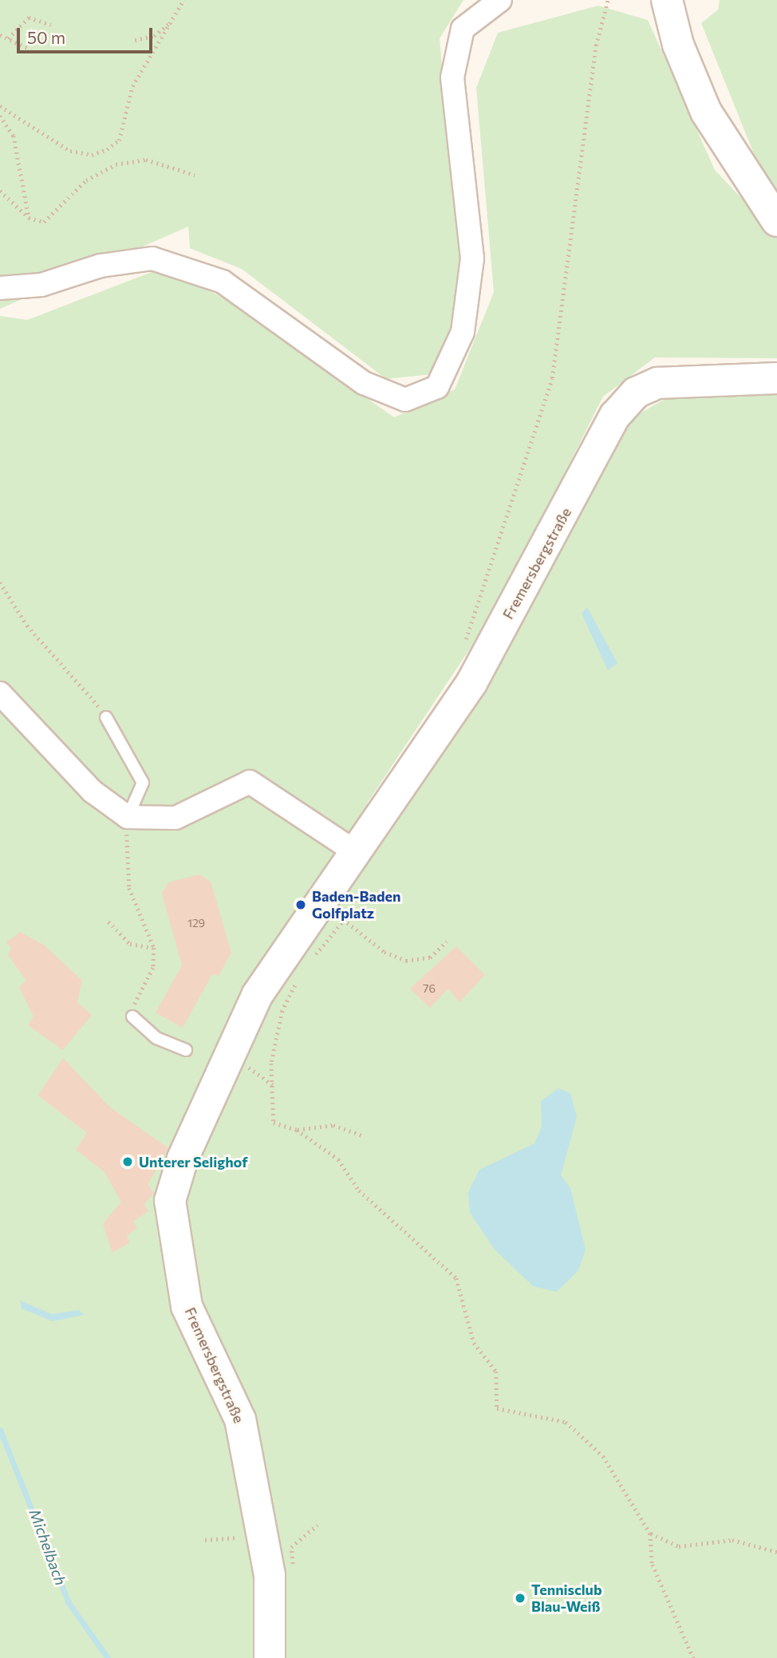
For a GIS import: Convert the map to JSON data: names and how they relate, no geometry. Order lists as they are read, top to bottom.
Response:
{
  "streets": {
    "main road": ["Fremersbergstraße"]
  },
  "water": ["Michelbach"],
  "places": ["Baden-Baden Golfplatz", "Unterer Selighof", "Tennisclub Blau-Weiß"],
  "house_numbers": ["129", "76"],
  "scale_bar": "50 m"
}
